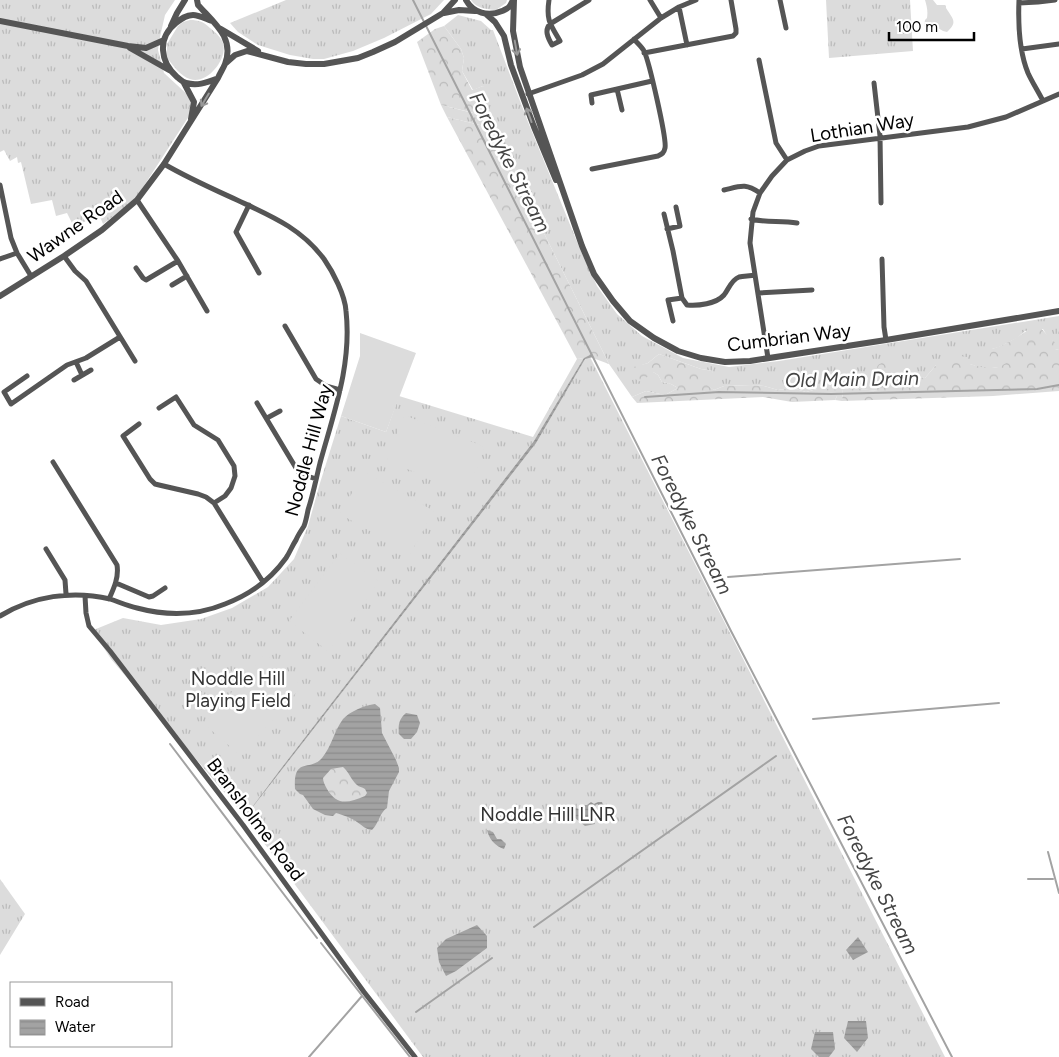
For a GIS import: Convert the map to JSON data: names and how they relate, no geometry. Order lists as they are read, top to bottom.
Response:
{
  "streets": {
    "street": [
      "Lothian Way",
      "Wawne Road",
      "Cumbrian Way",
      "Noddle Hill Way",
      "Bransholme Road"
    ]
  },
  "crossings": [
    ["Lothian Way", "Cumbrian Way"],
    ["Wawne Road", "Noddle Hill Way"],
    ["Noddle Hill Way", "Bransholme Road"]
  ],
  "water": ["Foredyke Stream", "Old Main Drain"],
  "parks": ["Noddle Hill Playing Field", "Noddle Hill LNR"],
  "legend": ["Road", "Water"],
  "scale_bar": "100 m"
}
